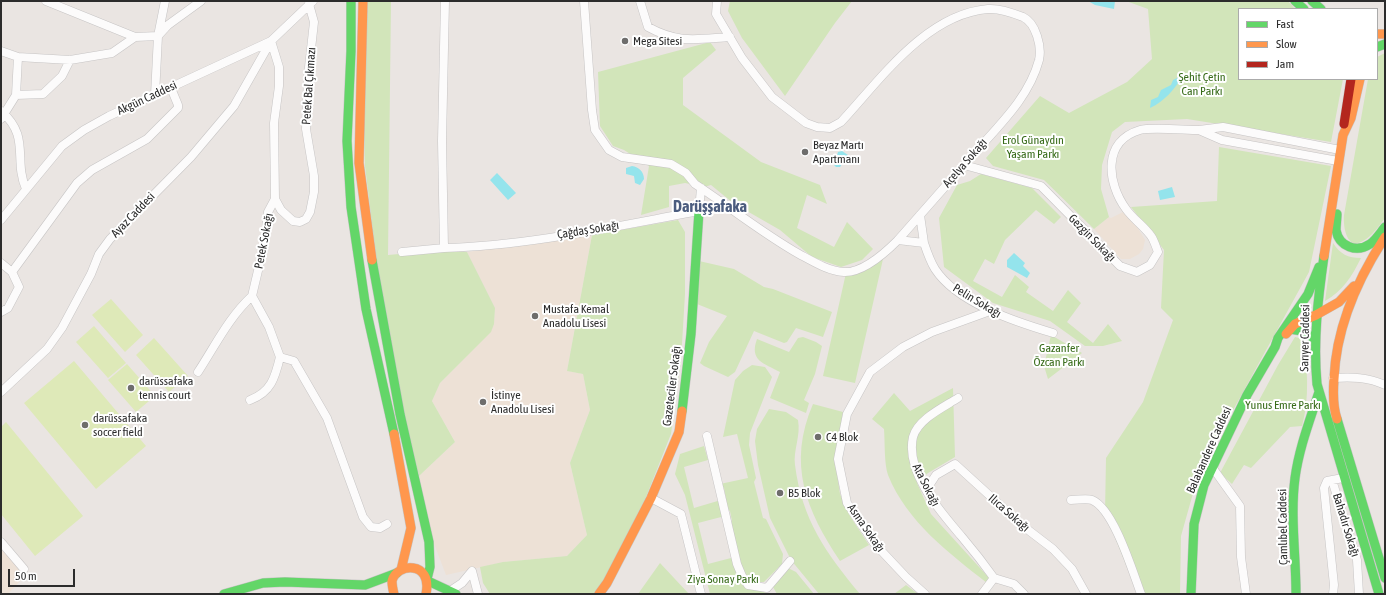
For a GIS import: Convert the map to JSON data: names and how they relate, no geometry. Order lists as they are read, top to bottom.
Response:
{
  "streets": {
    "main road": [
      "Sarıyer Caddesi",
      "Gazeteciler Sokağı",
      "Balabandere Caddesi",
      "Çamlıbel Caddesi"
    ],
    "street": [
      "Petek Bal Çıkmazı",
      "Akgün Caddesi",
      "Açelya Sokağı",
      "Ayaz Caddesi",
      "Çağdaş Sokağı",
      "Gezgin Sokağı",
      "Petek Sokağı",
      "Pelin Sokağı",
      "Ata Sokağı",
      "Ilıca Sokağı",
      "Bahadır Sokağı",
      "Asma Sokağı"
    ]
  },
  "crossings": [
    ["Petek Bal Çıkmazı", "Akgün Caddesi"],
    ["Petek Bal Çıkmazı", "Petek Sokağı"],
    ["Akgün Caddesi", "Ayaz Caddesi"],
    ["Akgün Caddesi", "Petek Sokağı"],
    ["Açelya Sokağı", "Gezgin Sokağı"],
    ["Açelya Sokağı", "Pelin Sokağı"],
    ["Ayaz Caddesi", "Petek Sokağı"],
    ["Çağdaş Sokağı", "Gazeteciler Sokağı"],
    ["Gezgin Sokağı", "Sarıyer Caddesi"],
    ["Pelin Sokağı", "Asma Sokağı"],
    ["Sarıyer Caddesi", "Çamlıbel Caddesi"],
    ["Ata Sokağı", "Ilıca Sokağı"]
  ],
  "districts": ["Darüşşafaka"],
  "parks": [
    "Şehit Çetin Can Parkı",
    "Erol Günaydın Yaşam Parkı",
    "Gazanfer Özcan Parkı",
    "Yunus Emre Parkı",
    "Ziya Sonay Parkı"
  ],
  "places": [
    "Mega Sitesi",
    "Beyaz Martı Apartmanı",
    "Mustafa Kemal Anadolu Lisesi",
    "darüssafaka tennis court",
    "İstinye Anadolu Lisesi",
    "darüssafaka soccer field",
    "C4 Blok",
    "B5 Blok"
  ],
  "legend": ["Fast", "Slow", "Jam"],
  "scale_bar": "50 m"
}
